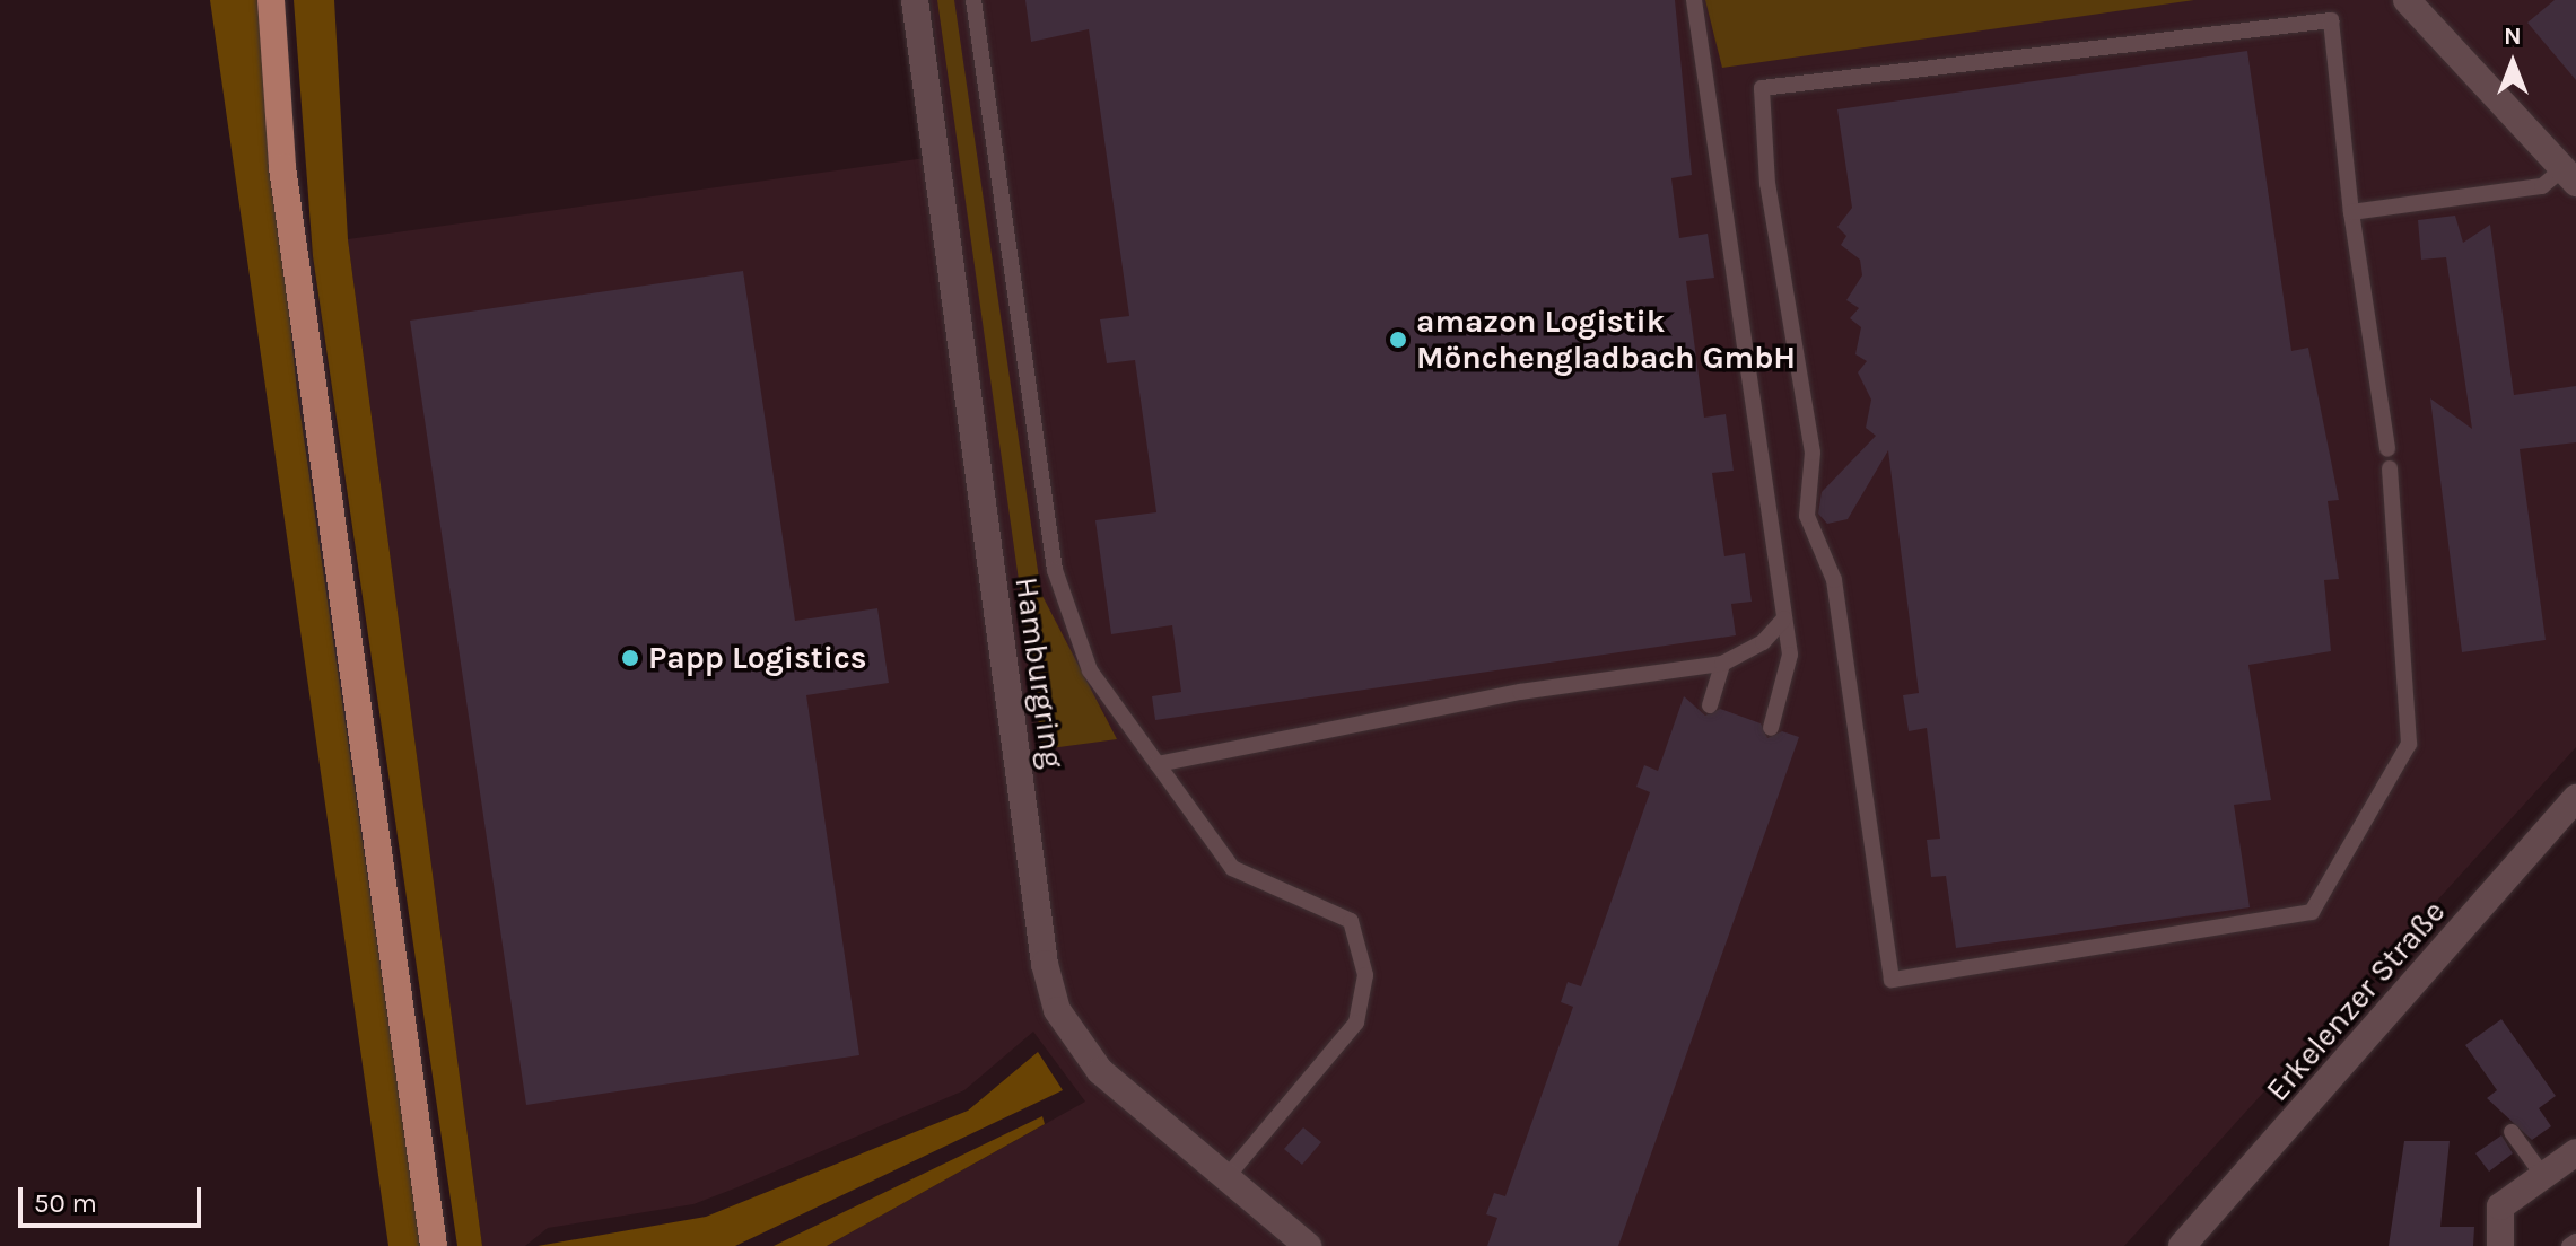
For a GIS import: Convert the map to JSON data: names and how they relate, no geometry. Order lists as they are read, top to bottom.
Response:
{
  "streets": {
    "street": ["Hamburgring", "Erkelenzer Straße"]
  },
  "places": ["amazon Logistik Mönchengladbach GmbH", "Papp Logistics"],
  "scale_bar": "50 m",
  "north": "top"
}
